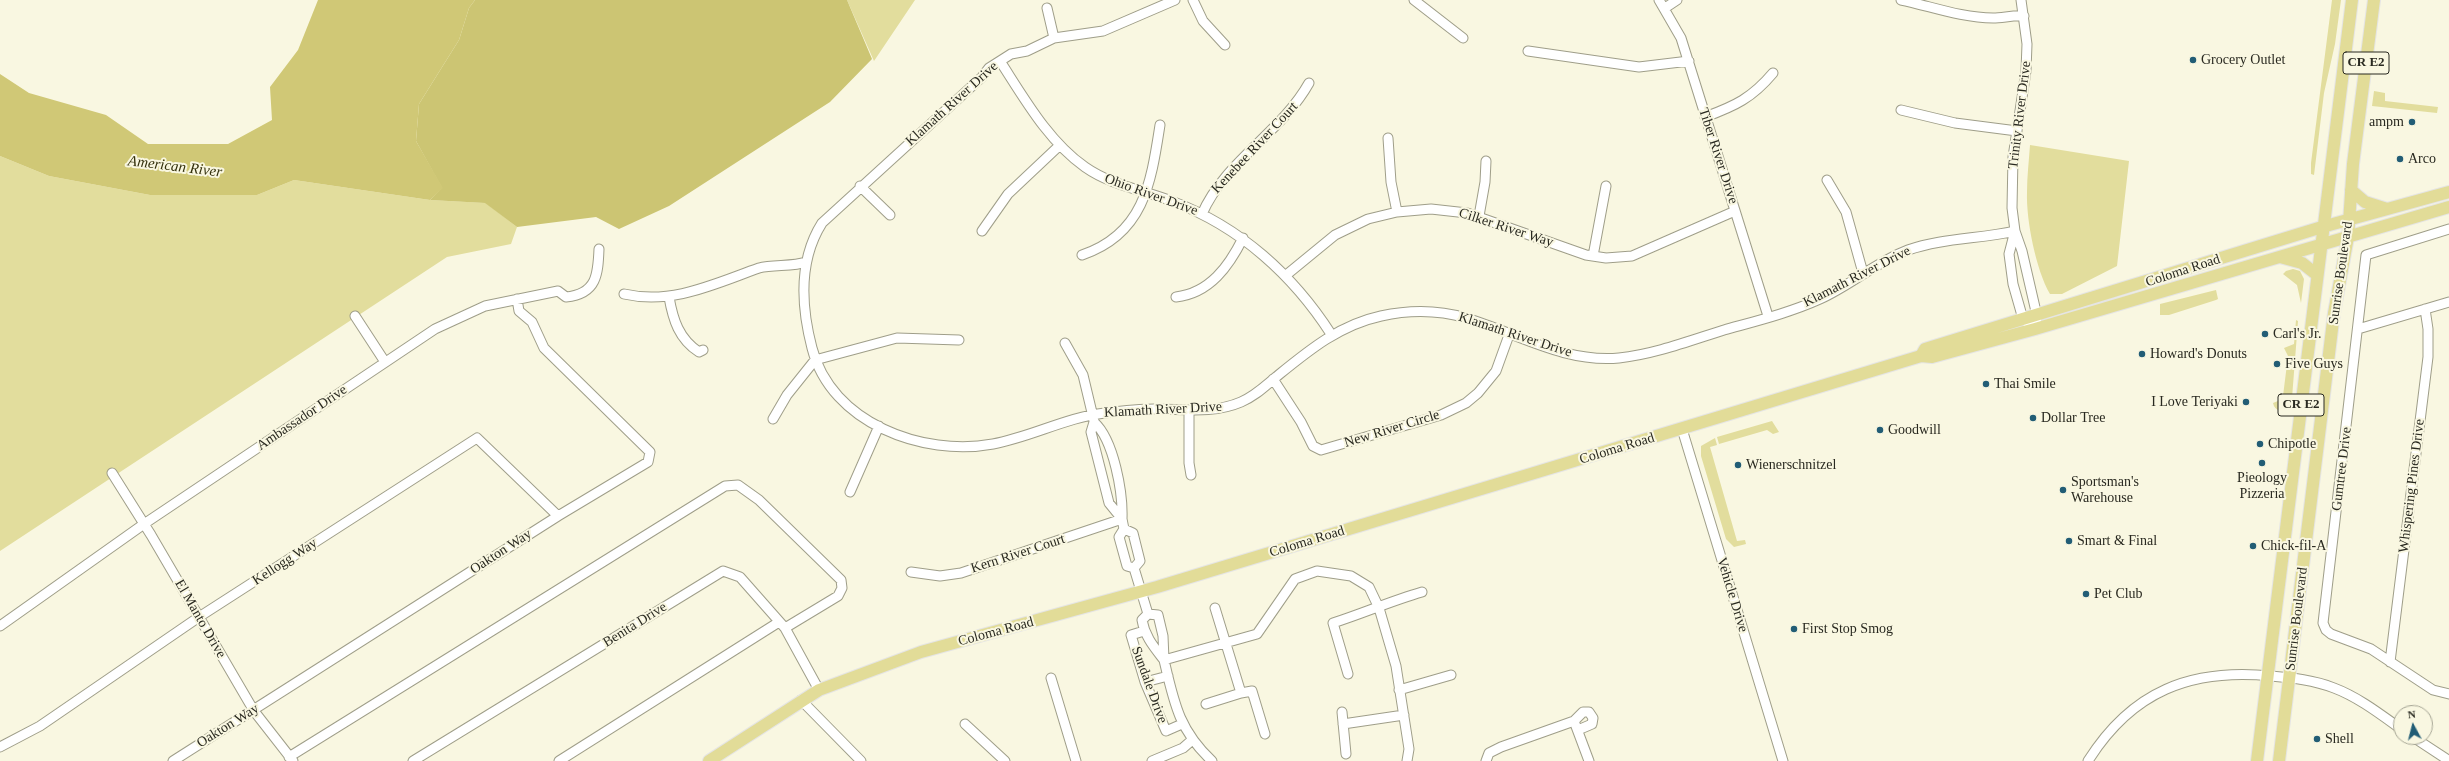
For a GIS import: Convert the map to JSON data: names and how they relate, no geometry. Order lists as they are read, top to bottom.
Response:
{
  "streets": {
    "main road": ["CR E2", "Coloma Road", "Sunrise Boulevard"],
    "street": [
      "Klamath River Drive",
      "Trinity River Drive",
      "Kenebee River Court",
      "Tiber River Drive",
      "Ohio River Drive",
      "Cilker River Way",
      "Ambassador Drive",
      "New River Circle",
      "Gumtree Drive",
      "Whispering Pines Drive",
      "Oakton Way",
      "Kern River Court",
      "Kellogg Way",
      "Vehicle Drive",
      "El Manto Drive",
      "Benita Drive",
      "Sundale Drive"
    ]
  },
  "crossings": [
    ["Klamath River Drive", "Trinity River Drive"],
    ["Klamath River Drive", "Tiber River Drive"],
    ["Klamath River Drive", "Ohio River Drive"],
    ["Klamath River Drive", "New River Circle"],
    ["Trinity River Drive", "Coloma Road"],
    ["Kenebee River Court", "Ohio River Drive"],
    ["Tiber River Drive", "Cilker River Way"],
    ["Ohio River Drive", "Cilker River Way"],
    ["Coloma Road", "Sunrise Boulevard"],
    ["Coloma Road", "Vehicle Drive"],
    ["Coloma Road", "Benita Drive"],
    ["Ambassador Drive", "Oakton Way"],
    ["Ambassador Drive", "El Manto Drive"],
    ["Gumtree Drive", "Whispering Pines Drive"],
    ["Oakton Way", "Kellogg Way"],
    ["Oakton Way", "El Manto Drive"],
    ["Kellogg Way", "El Manto Drive"]
  ],
  "water": ["American River"],
  "places": [
    "Grocery Outlet",
    "ampm",
    "Arco",
    "Carl's Jr.",
    "Howard's Donuts",
    "Five Guys",
    "Thai Smile",
    "I Love Teriyaki",
    "Dollar Tree",
    "Goodwill",
    "Chipotle",
    "Pieology Pizzeria",
    "Wienerschnitzel",
    "Sportsman's Warehouse",
    "Smart & Final",
    "Chick-fil-A",
    "Pet Club",
    "First Stop Smog",
    "Shell"
  ],
  "north": "top"
}
